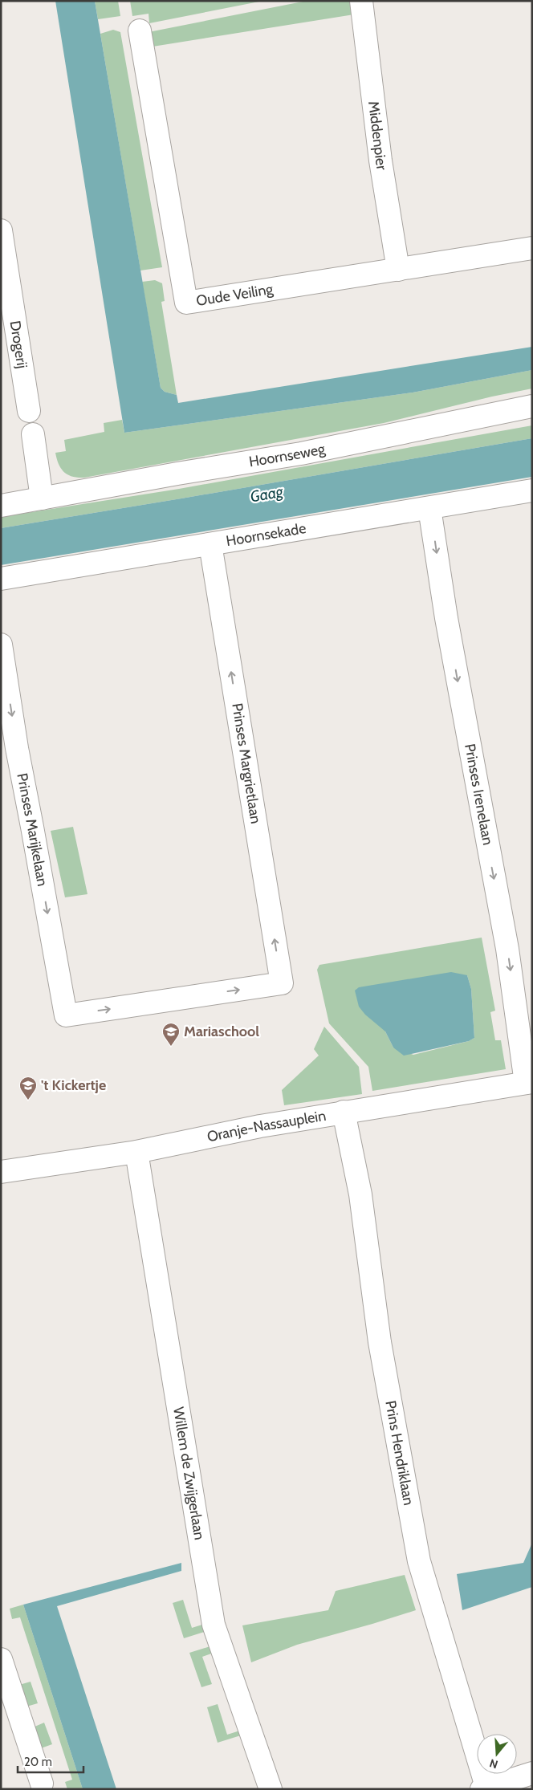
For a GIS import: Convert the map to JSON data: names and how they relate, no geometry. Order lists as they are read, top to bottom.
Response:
{
  "streets": {
    "street": [
      "Middenpier",
      "Oude Veiling",
      "Drogerij",
      "Hoornseweg",
      "Hoornsekade",
      "Prinses Margrietlaan",
      "Prinses Irenelaan",
      "Prinses Marijkelaan",
      "Oranje-Nassauplein",
      "Prins Hendriklaan",
      "Willem de Zwijgerlaan"
    ]
  },
  "crossings": [
    ["Middenpier", "Oude Veiling"],
    ["Hoornsekade", "Prinses Margrietlaan"],
    ["Hoornsekade", "Prinses Irenelaan"],
    ["Prinses Margrietlaan", "Prinses Marijkelaan"],
    ["Prinses Irenelaan", "Oranje-Nassauplein"],
    ["Oranje-Nassauplein", "Prins Hendriklaan"],
    ["Oranje-Nassauplein", "Willem de Zwijgerlaan"]
  ],
  "one_way": ["Prinses Irenelaan", "Prinses Marijkelaan"],
  "water": ["Gaag"],
  "places": {
    "school or university": ["Mariaschool", "'t Kickertje"]
  },
  "scale_bar": "20 m",
  "north": "bottom"
}
